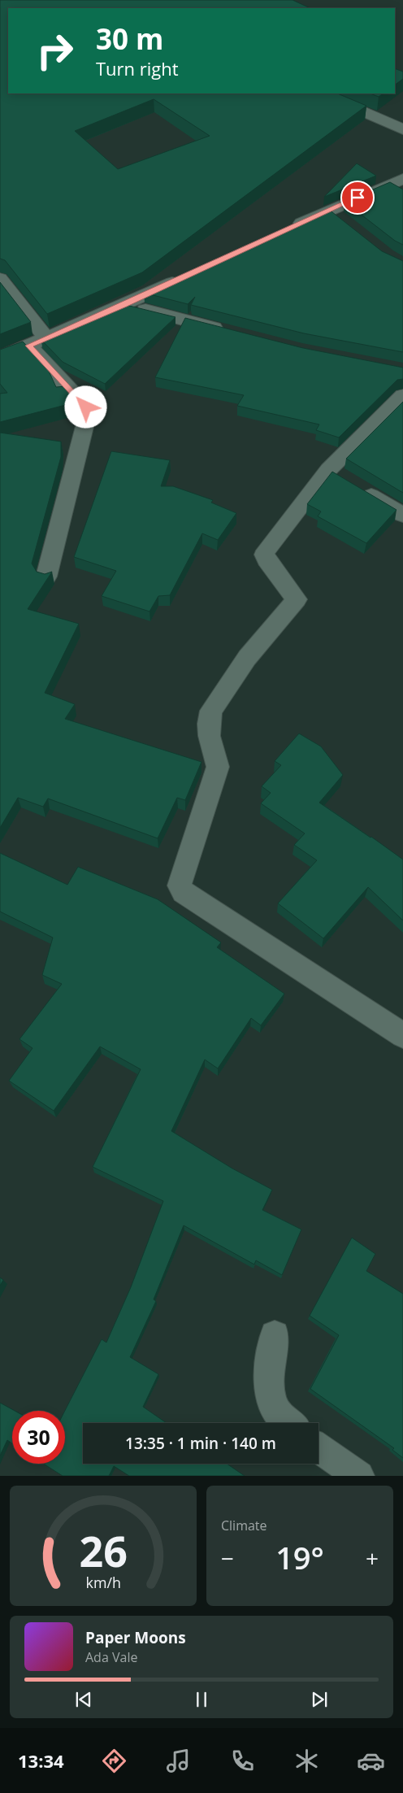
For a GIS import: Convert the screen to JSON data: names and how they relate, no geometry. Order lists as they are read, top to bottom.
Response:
{
  "page": {
    "turn": ["30 m", "Turn right"],
    "limit": "30",
    "trip": "13:35 · 1 min · 140 m",
    "tile": "Climate",
    "heat": ["−", "19°", "+"],
    "song": ["Paper Moons", "Ada Vale"],
    "tabs": "13:34",
    "gauge": ["26", "km/h"]
  }
}
